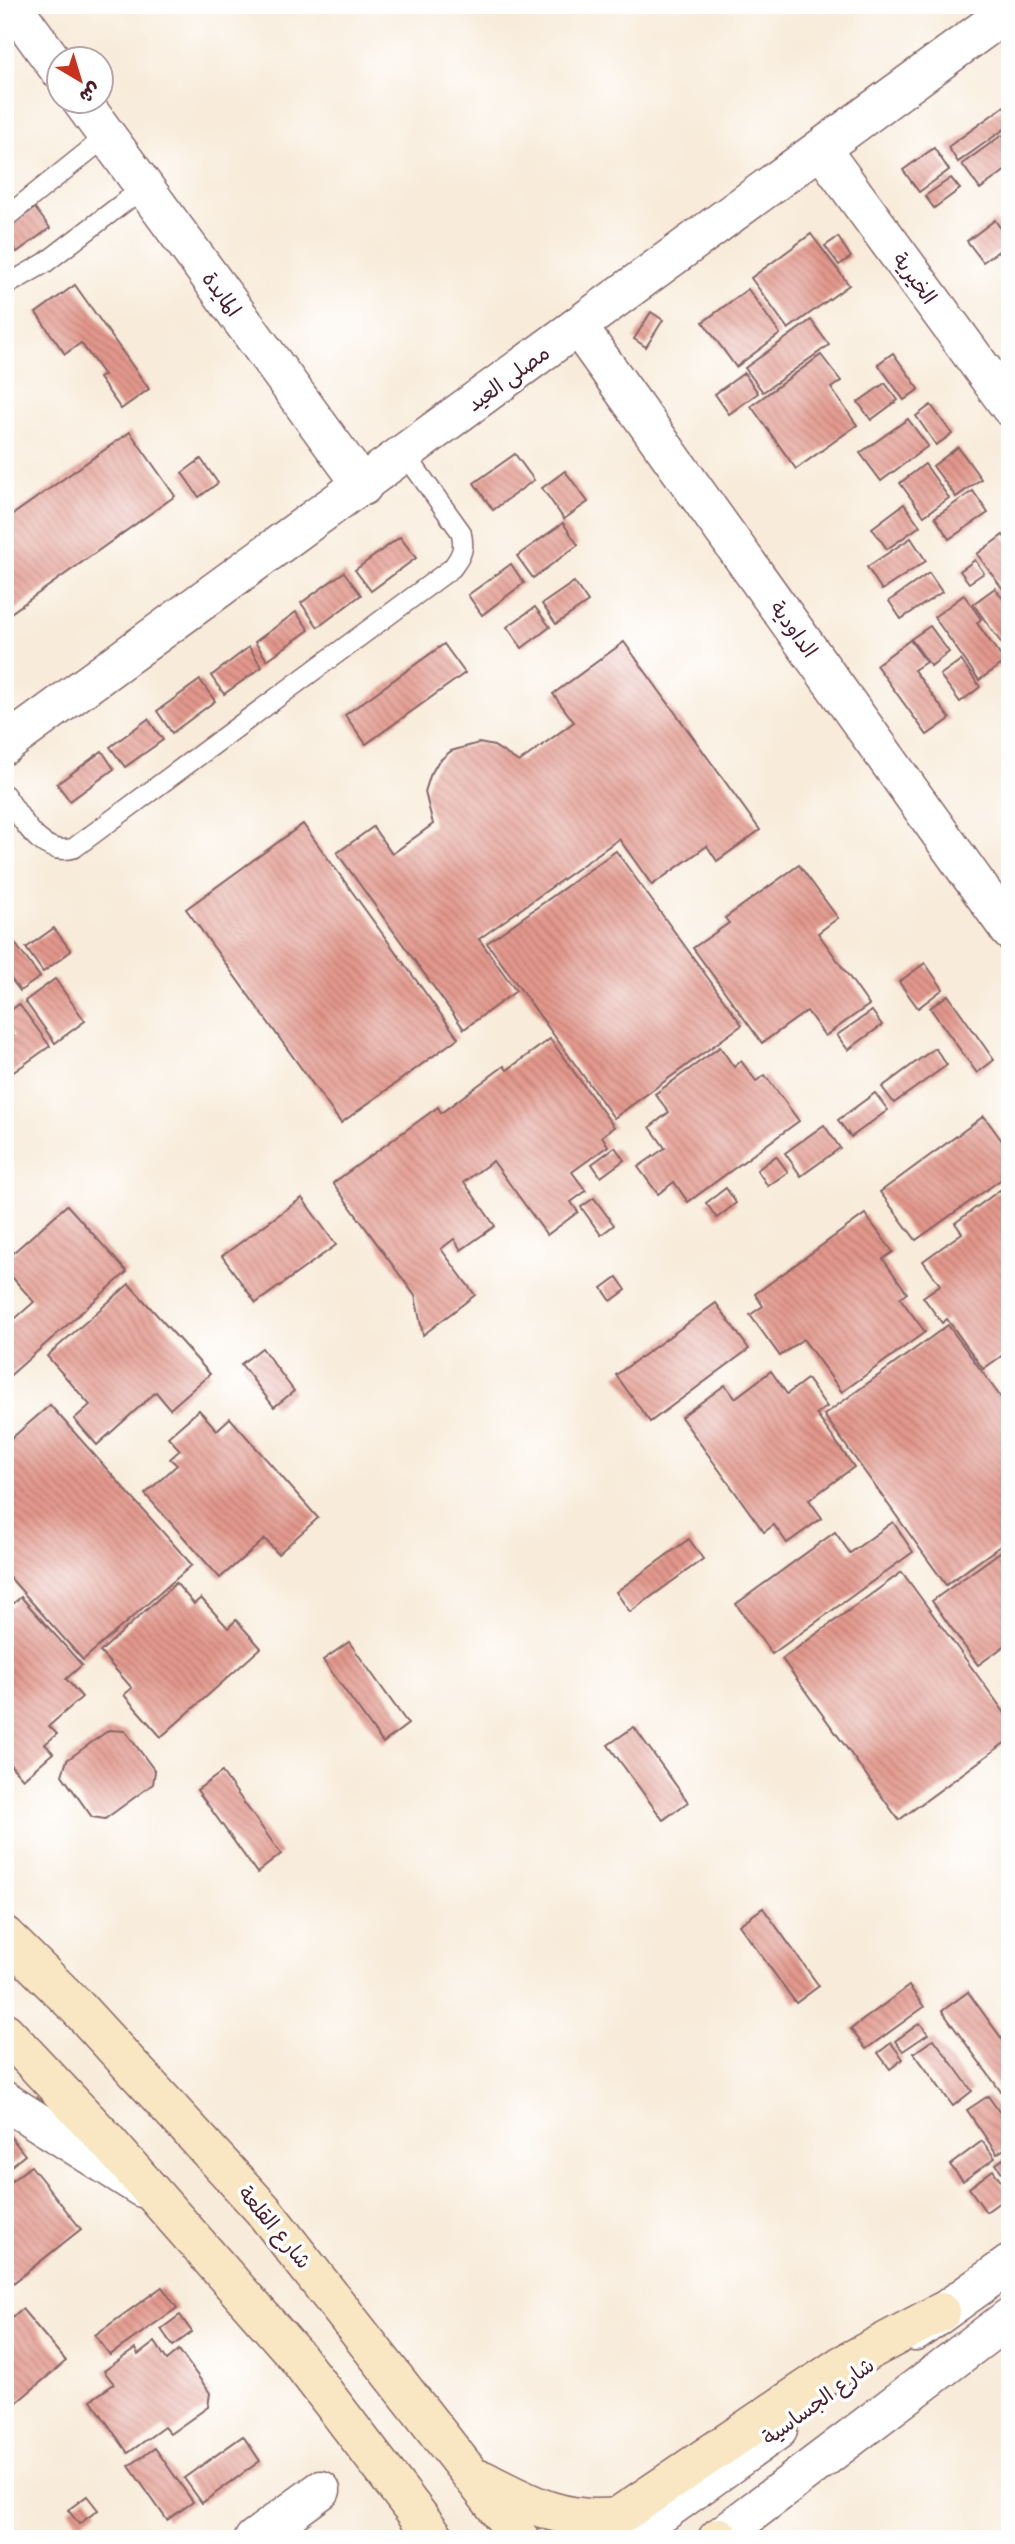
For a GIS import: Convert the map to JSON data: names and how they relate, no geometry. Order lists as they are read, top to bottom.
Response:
{
  "streets": {
    "main road": ["شارع القلعة"],
    "street": [
      "الخيرية",
      "المايدة",
      "مصلى العيد",
      "الداودية",
      "شارع الجساسية"
    ]
  },
  "crossings": [
    ["الخيرية", "مصلى العيد"],
    ["المايدة", "مصلى العيد"],
    ["مصلى العيد", "الداودية"]
  ],
  "north": "bottom right"
}
